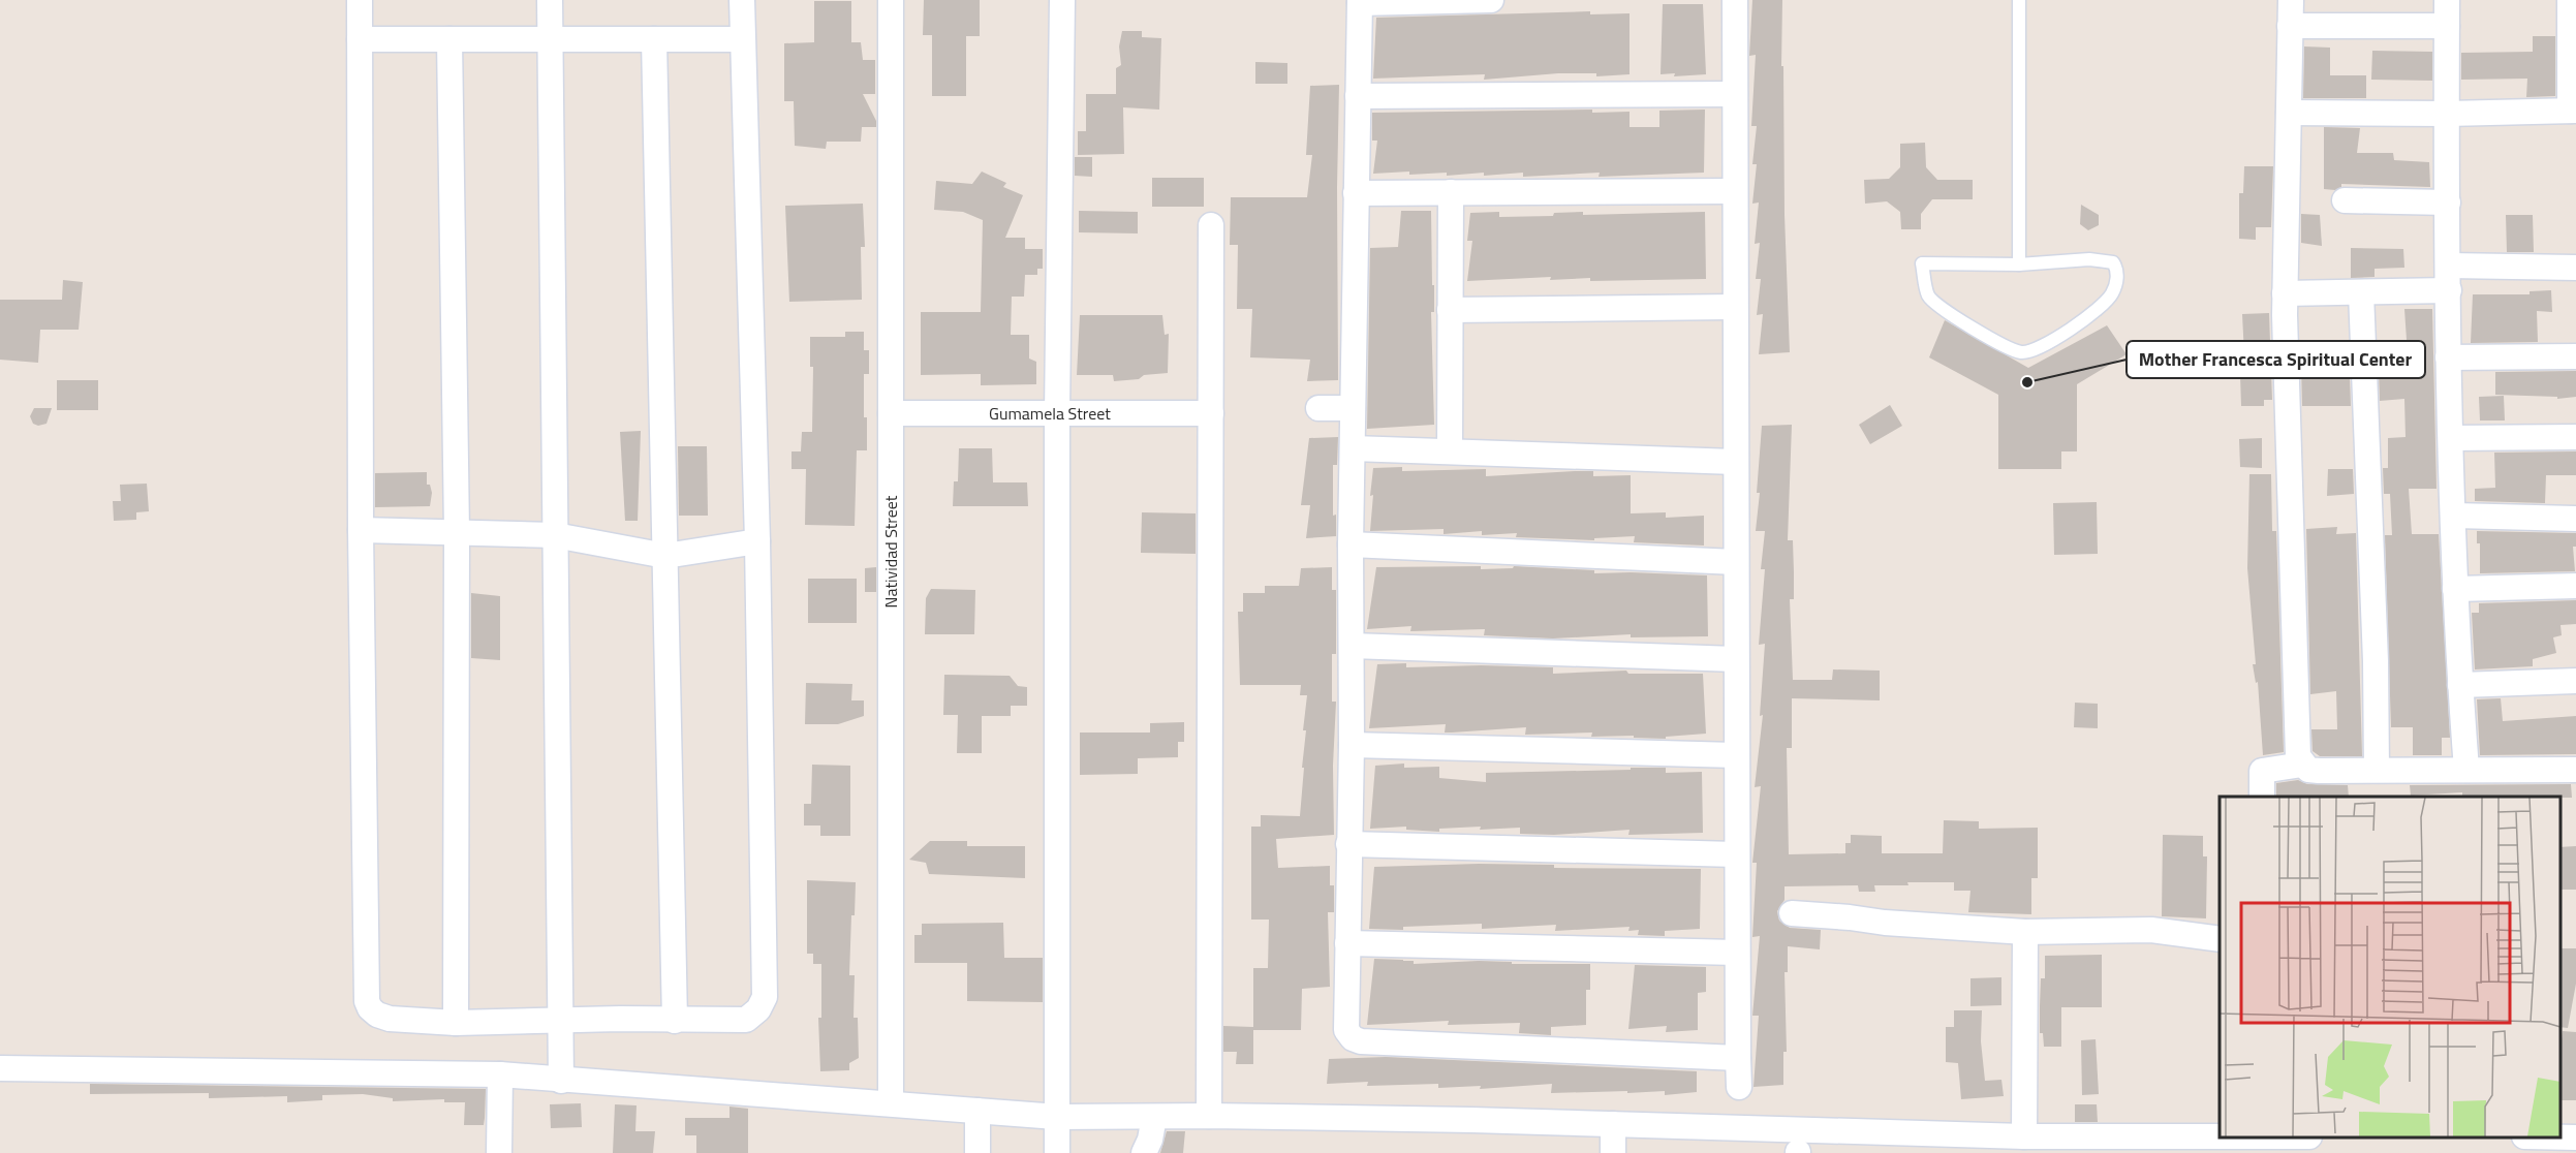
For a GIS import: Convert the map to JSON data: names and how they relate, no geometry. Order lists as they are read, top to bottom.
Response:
{
  "streets": {
    "street": ["Gumamela Street", "Natividad Street"]
  },
  "crossings": [
    ["Gumamela Street", "Natividad Street"]
  ],
  "places": ["Mother Francesca Spiritual Center"]
}
